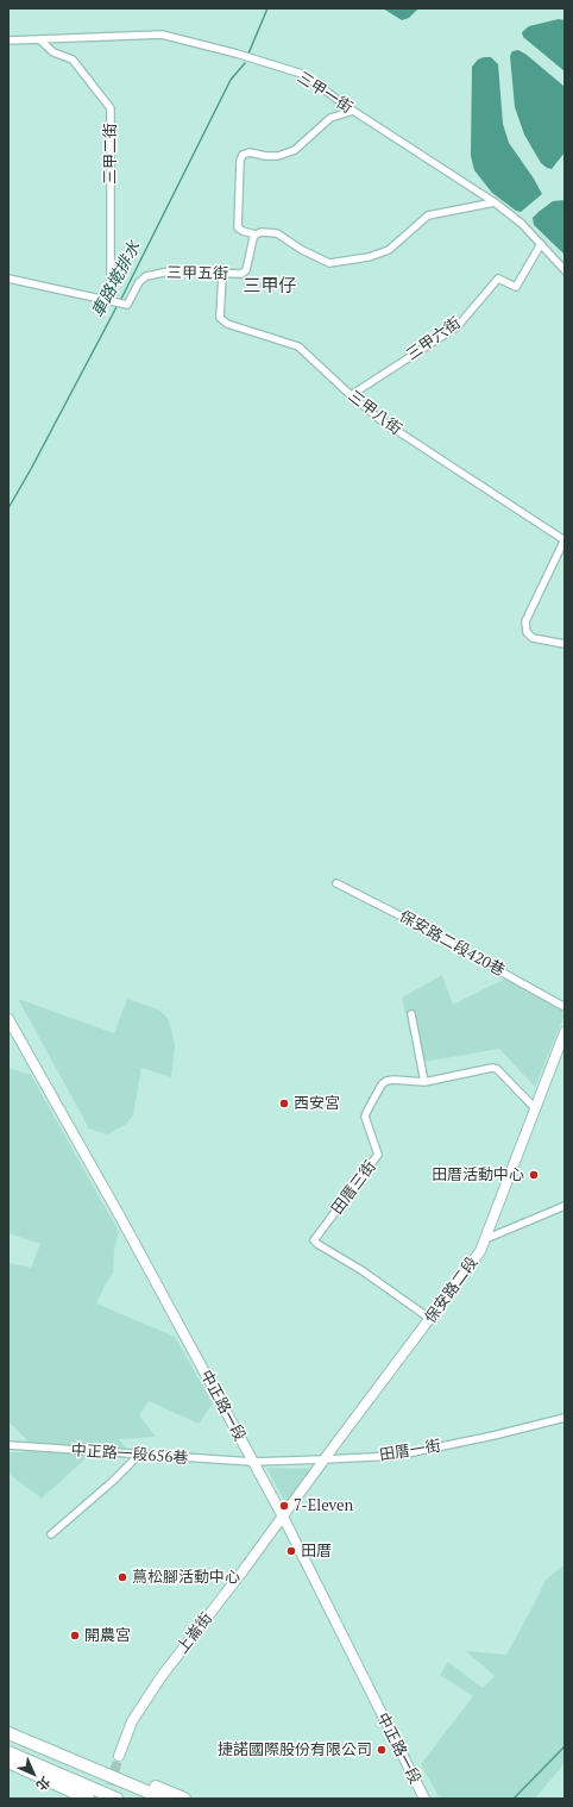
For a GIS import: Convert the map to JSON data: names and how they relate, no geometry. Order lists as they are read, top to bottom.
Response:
{
  "streets": {
    "main road": ["保安路二段", "中正路一段", "上崙街"],
    "street": [
      "三甲一街",
      "三甲二街",
      "三甲五街",
      "三甲六街",
      "三甲八街",
      "保安路二段420巷",
      "田厝三街",
      "田厝一街",
      "中正路一段656巷"
    ]
  },
  "crossings": [
    ["三甲一街", "三甲二街"],
    ["三甲一街", "三甲六街"],
    ["三甲二街", "三甲五街"],
    ["三甲五街", "三甲八街"],
    ["三甲六街", "三甲八街"],
    ["田厝三街", "保安路二段"],
    ["保安路二段", "中正路一段"],
    ["保安路二段", "田厝一街"],
    ["保安路二段", "上崙街"],
    ["中正路一段", "田厝一街"],
    ["中正路一段", "中正路一段656巷"],
    ["中正路一段", "上崙街"],
    ["田厝一街", "中正路一段656巷"]
  ],
  "districts": ["三甲仔"],
  "water": ["車路墘排水"],
  "places": [
    "西安宮",
    "田厝活動中心",
    "7-Eleven",
    "田厝",
    "蔦松腳活動中心",
    "開農宮",
    "捷諾國際股份有限公司"
  ],
  "north": "bottom right"
}
